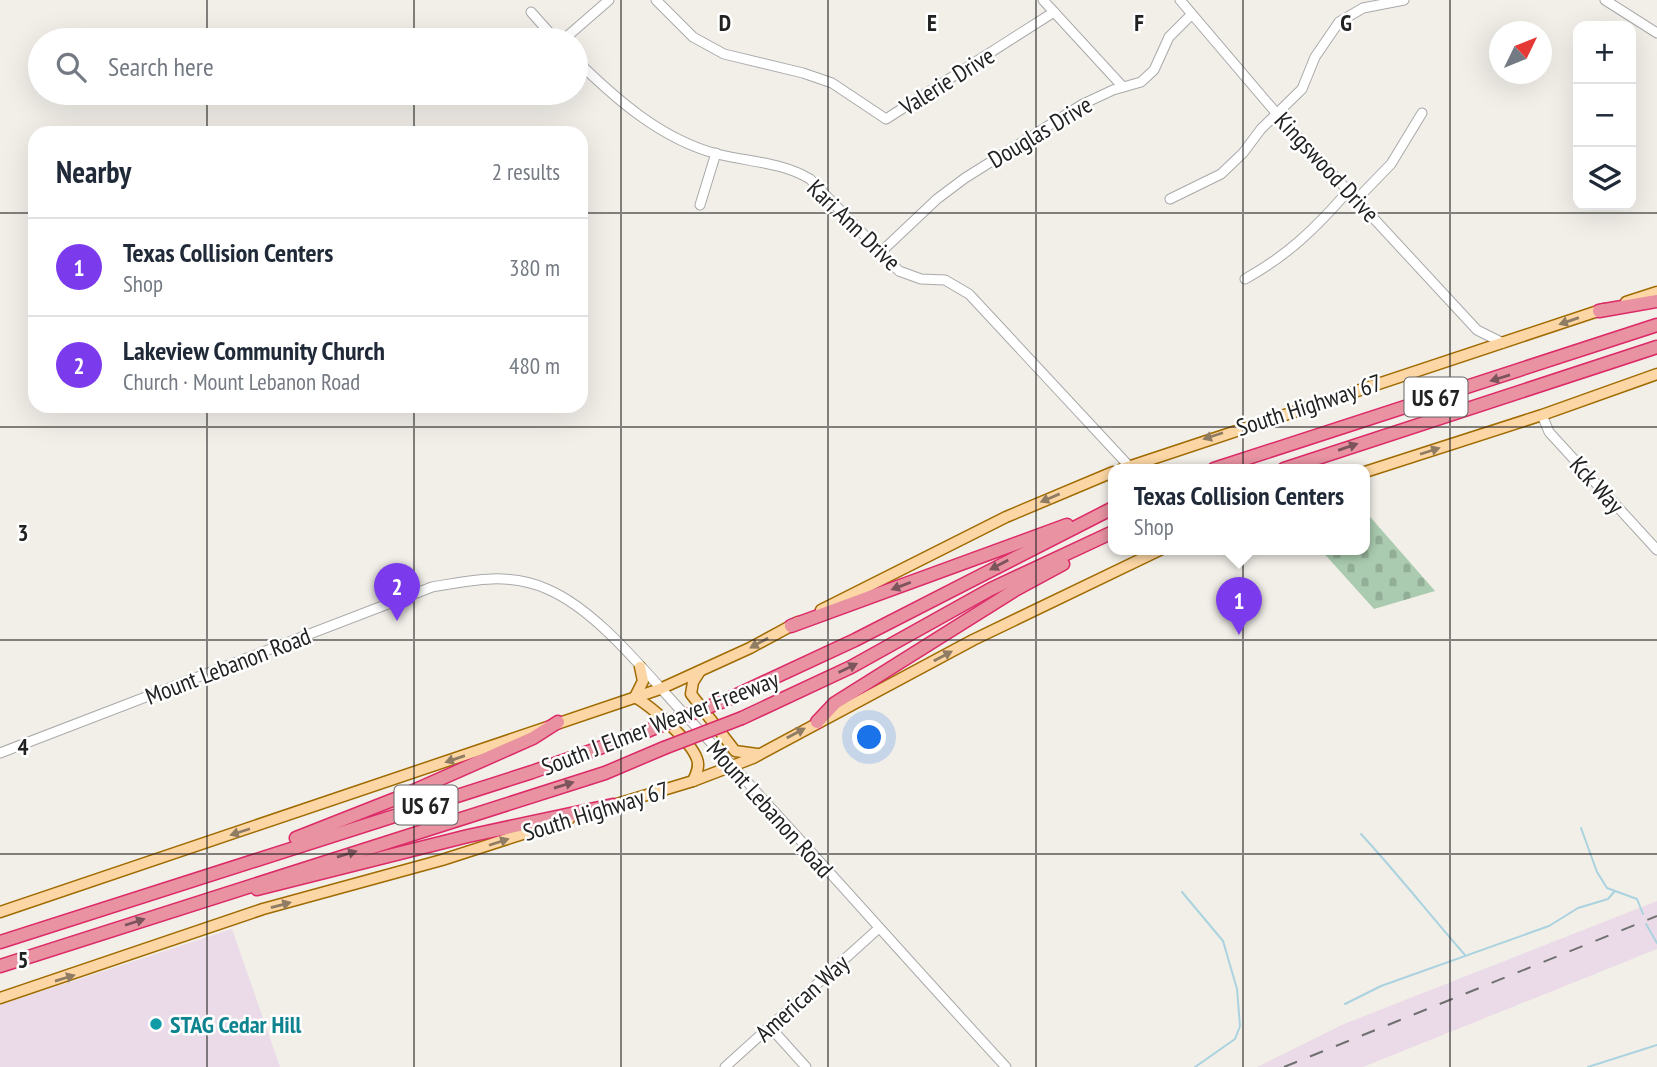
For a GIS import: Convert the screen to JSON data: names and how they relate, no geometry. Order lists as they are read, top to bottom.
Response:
{
  "streets": {
    "highway": ["US 67", "South J Elmer Weaver Freeway"],
    "main road": ["South Highway 67"],
    "street": [
      "Valerie Drive",
      "Douglas Drive",
      "Kingswood Drive",
      "Kari Ann Drive",
      "Kck Way",
      "Mount Lebanon Road",
      "American Way"
    ]
  },
  "crossings": [
    ["Douglas Drive", "Kingswood Drive"],
    ["Douglas Drive", "Kari Ann Drive"],
    ["Kingswood Drive", "South Highway 67"],
    ["South Highway 67", "Mount Lebanon Road"],
    ["Mount Lebanon Road", "American Way"]
  ],
  "places": ["STAG Cedar Hill"],
  "north": "top right",
  "page": {
    "map_buttons": ["+", "−"],
    "search": "Search here",
    "heading": ["Nearby", "2 results"],
    "list": [
      {
        "mark": "1",
        "name": "Texas Collision Centers",
        "note": "Shop",
        "value": "380 m"
      },
      {
        "mark": "2",
        "name": "Lakeview Community Church",
        "note": "Church · Mount Lebanon Road",
        "value": "480 m"
      }
    ],
    "popup": ["Texas Collision Centers", "Shop"],
    "pins": ["2", "1"]
  },
  "grid": {
    "columns": [
      "D",
      "E",
      "F",
      "G"
    ],
    "rows": ["3", "4", "5"]
  }
}
